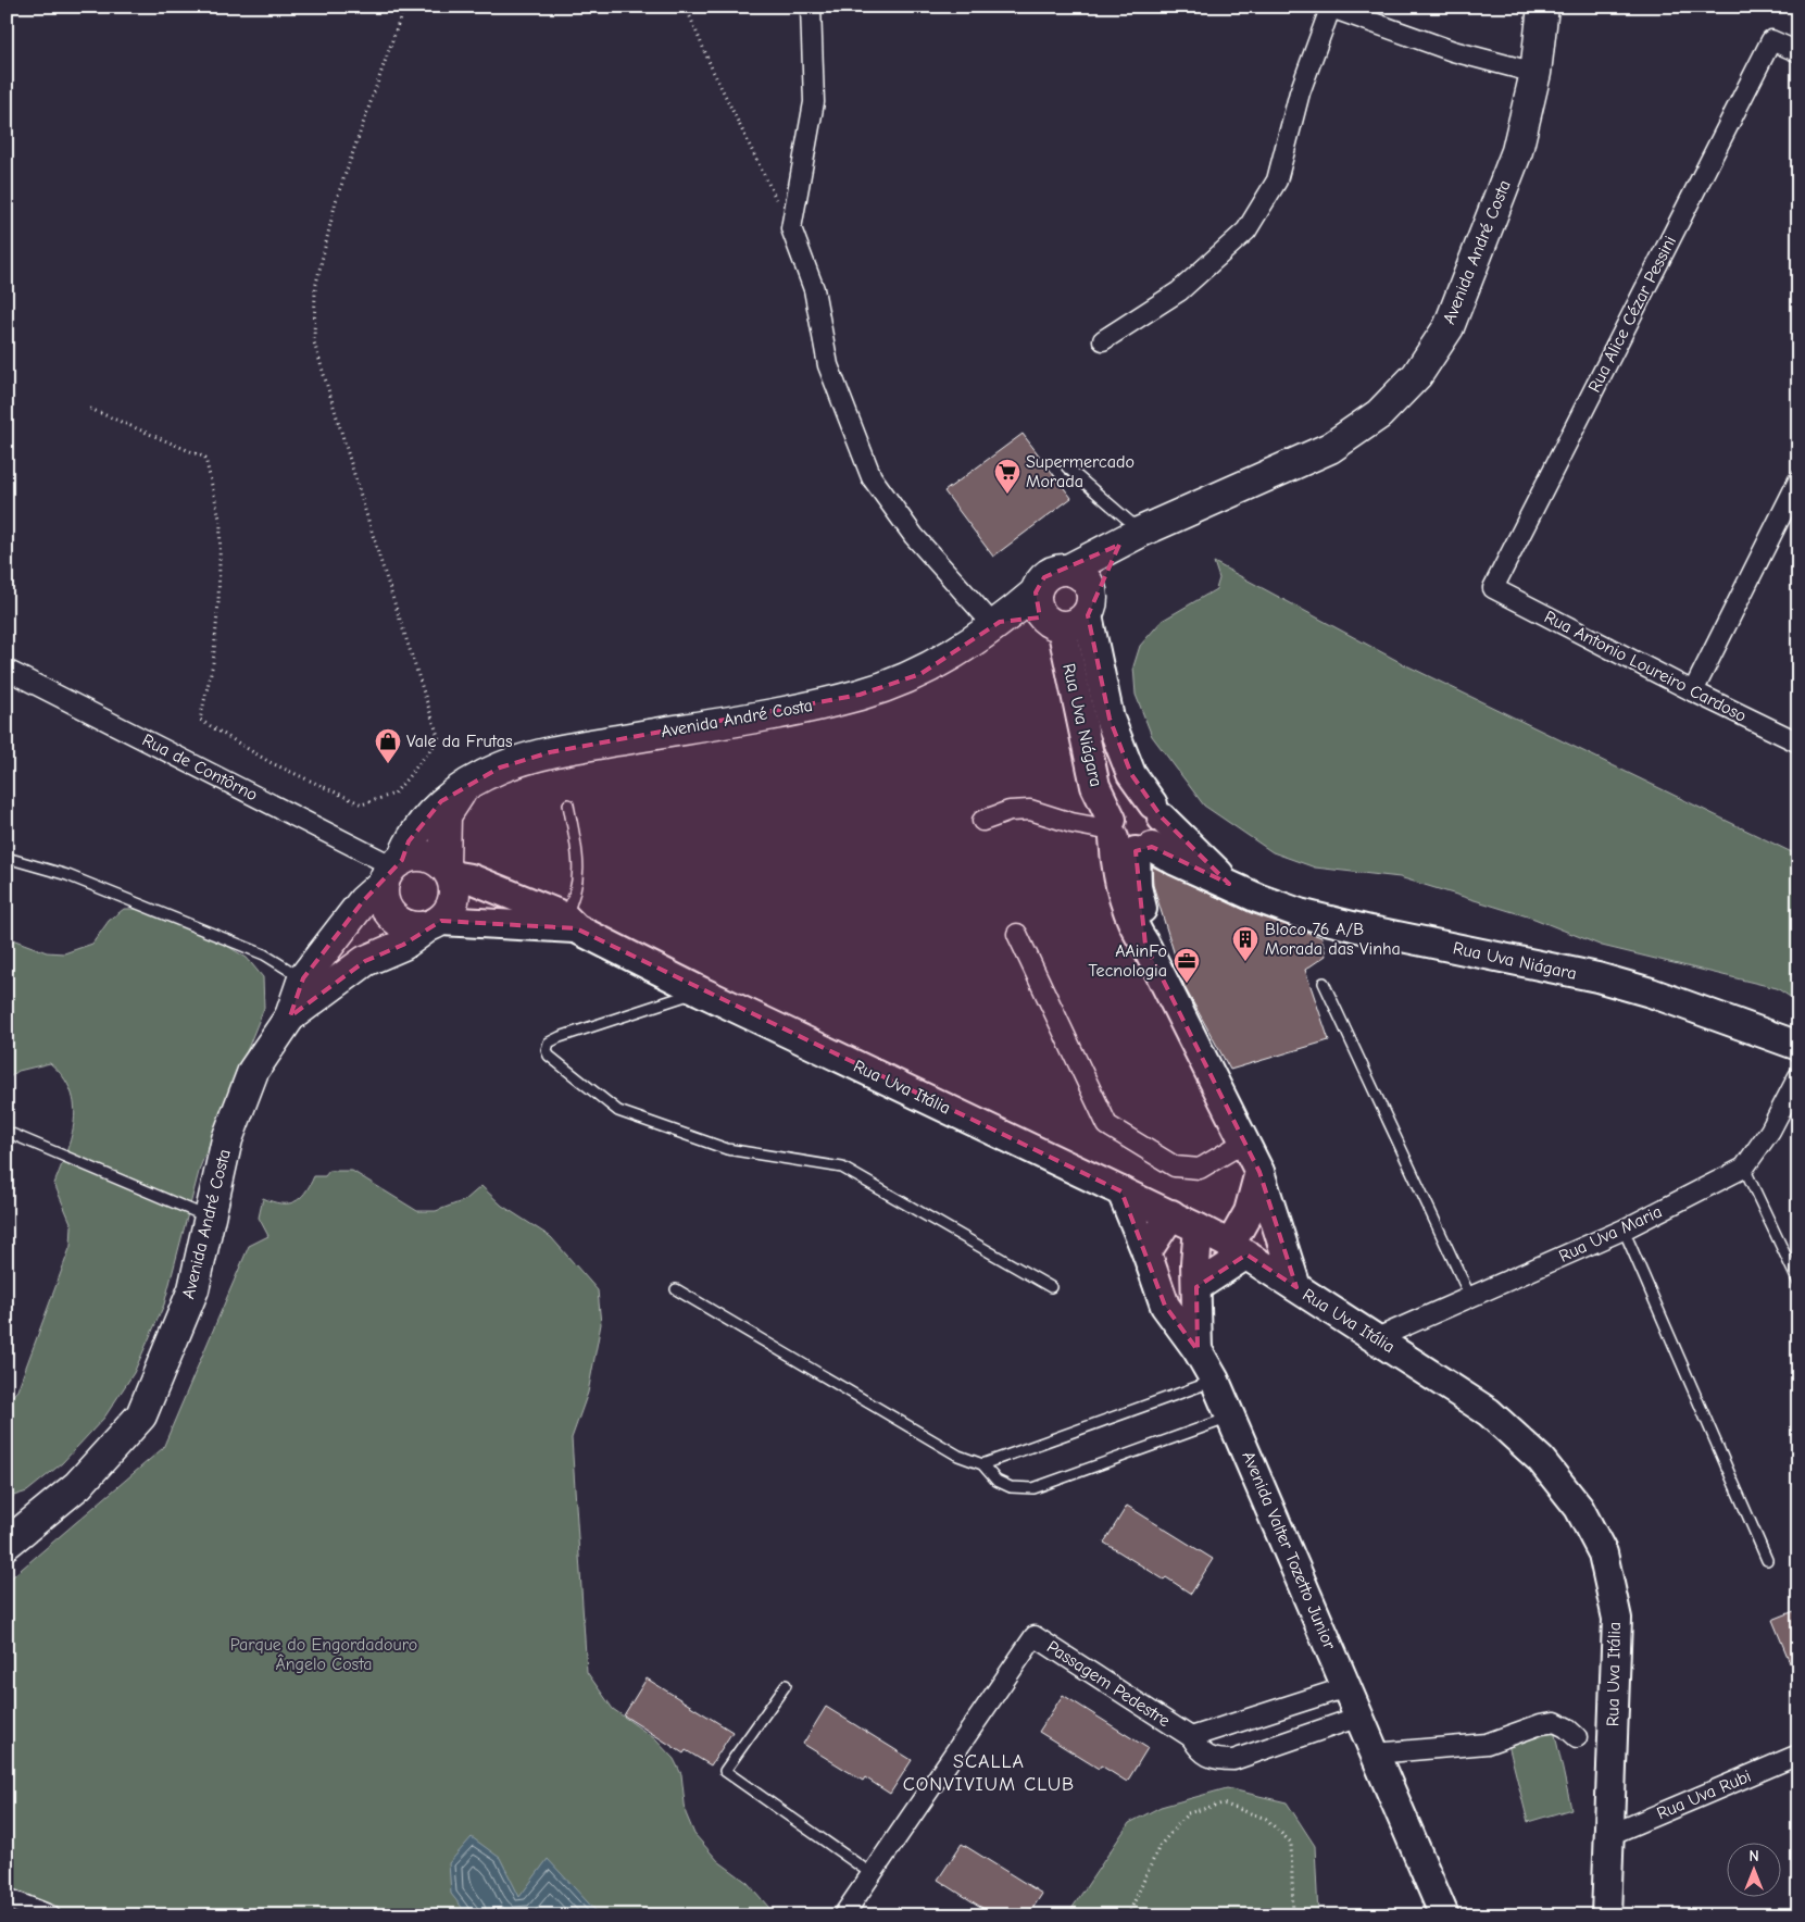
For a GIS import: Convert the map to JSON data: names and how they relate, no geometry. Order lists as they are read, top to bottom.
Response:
{
  "streets": {
    "main road": ["Avenida André Costa"],
    "street": [
      "Rua Alice Cézar Pessini",
      "Rua Antonio Loureiro Cardoso",
      "Rua Uva Niágara",
      "Rua de Contôrno",
      "Rua Uva Itália",
      "Rua Uva Maria",
      "Avenida Valter Tozetto Junior",
      "Passagem Pedestre",
      "Rua Uva Rubi"
    ]
  },
  "crossings": [
    ["Avenida André Costa", "Rua Uva Niágara"],
    ["Avenida André Costa", "Rua de Contôrno"],
    ["Avenida André Costa", "Rua Uva Itália"],
    ["Rua Alice Cézar Pessini", "Rua Antonio Loureiro Cardoso"],
    ["Rua Uva Niágara", "Rua Uva Itália"],
    ["Rua de Contôrno", "Rua Uva Itália"],
    ["Rua Uva Itália", "Rua Uva Maria"],
    ["Rua Uva Itália", "Avenida Valter Tozetto Junior"],
    ["Rua Uva Itália", "Rua Uva Rubi"],
    ["Avenida Valter Tozetto Junior", "Passagem Pedestre"]
  ],
  "districts": ["SCALLA CONVIVIUM CLUB"],
  "parks": ["Parque do Engordadouro Ângelo Costa"],
  "places": {
    "supermarket": ["Supermercado Morada"],
    "shop": ["Vale da Frutas"],
    "building": ["Bloco 76 A/B Morada das Vinha"],
    "office": ["AAinFo Tecnologia"]
  },
  "north": "top"
}
